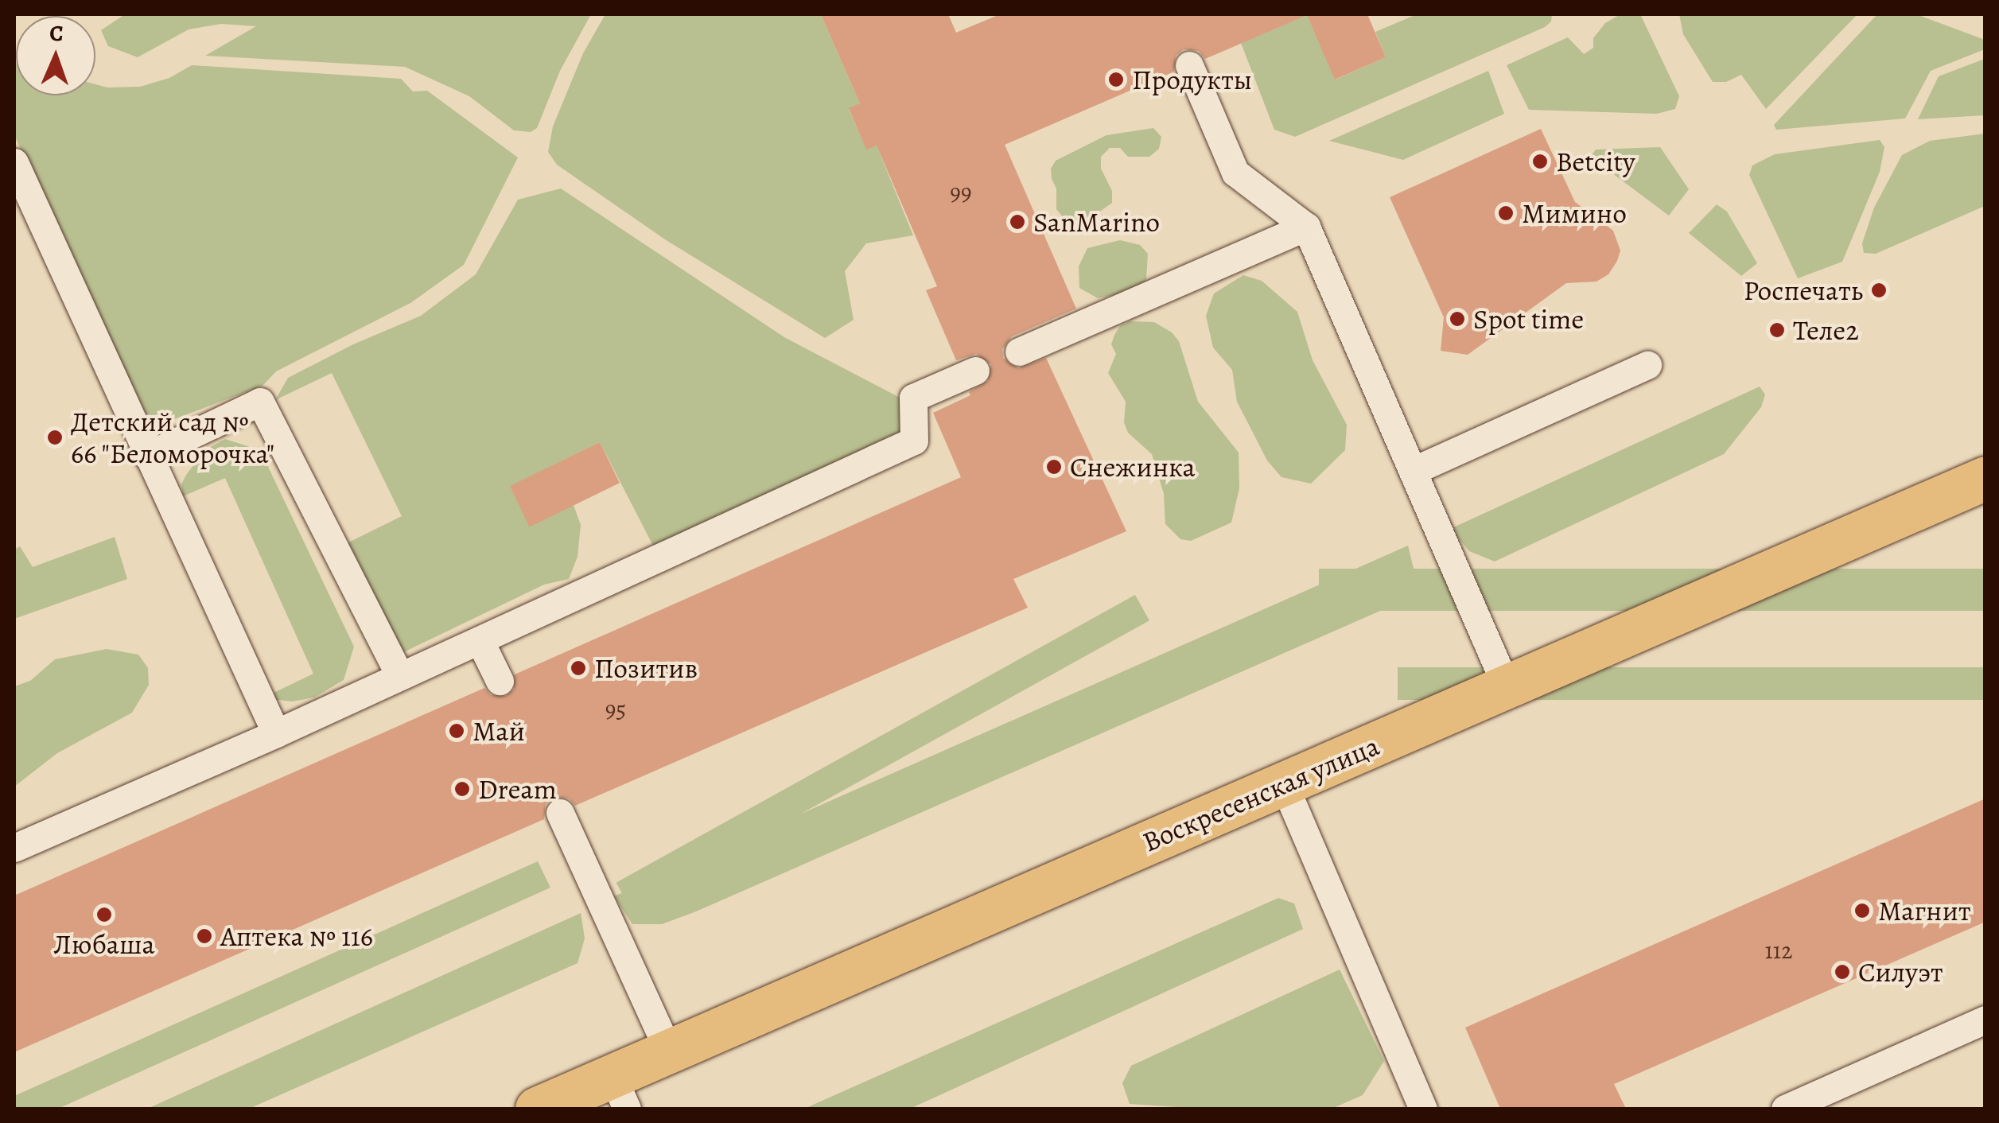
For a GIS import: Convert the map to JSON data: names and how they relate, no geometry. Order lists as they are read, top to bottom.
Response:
{
  "streets": {
    "main road": ["Воскресенская улица"]
  },
  "places": [
    "Продукты",
    "Betcity",
    "Мимино",
    "SanMarino",
    "Роспечать",
    "Spot time",
    "Теле2",
    "Детский сад № 66 \"Беломорочка\"",
    "Снежинка",
    "Позитив",
    "Май",
    "Dream",
    "Магнит",
    "Любаша",
    "Аптека № 116",
    "Силуэт"
  ],
  "house_numbers": ["99", "95", "112"],
  "north": "top"
}
